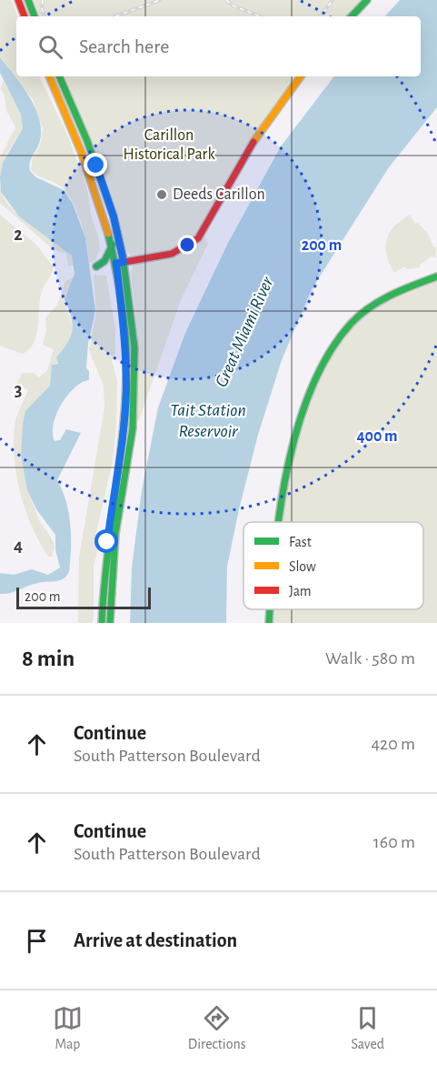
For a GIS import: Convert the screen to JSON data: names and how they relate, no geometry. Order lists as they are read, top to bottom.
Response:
{
  "water": ["Great Miami River", "Tait Station Reservoir"],
  "parks": ["Carillon Historical Park"],
  "places": ["Deeds Carillon"],
  "legend": ["Fast", "Slow", "Jam"],
  "scale_bar": "200 m",
  "page": {
    "search": "Search here",
    "scale": "200 m",
    "heading": ["8 min", "Walk · 580 m"],
    "list": [
      ["Continue", "South Patterson Boulevard", "420 m"],
      ["Continue", "South Patterson Boulevard", "160 m"],
      "Arrive at destination"
    ],
    "nav": ["Map", "Directions", "Saved"]
  },
  "grid": {
    "rows": ["2", "3", "4"]
  },
  "rings": ["200 m", "400 m"]
}
